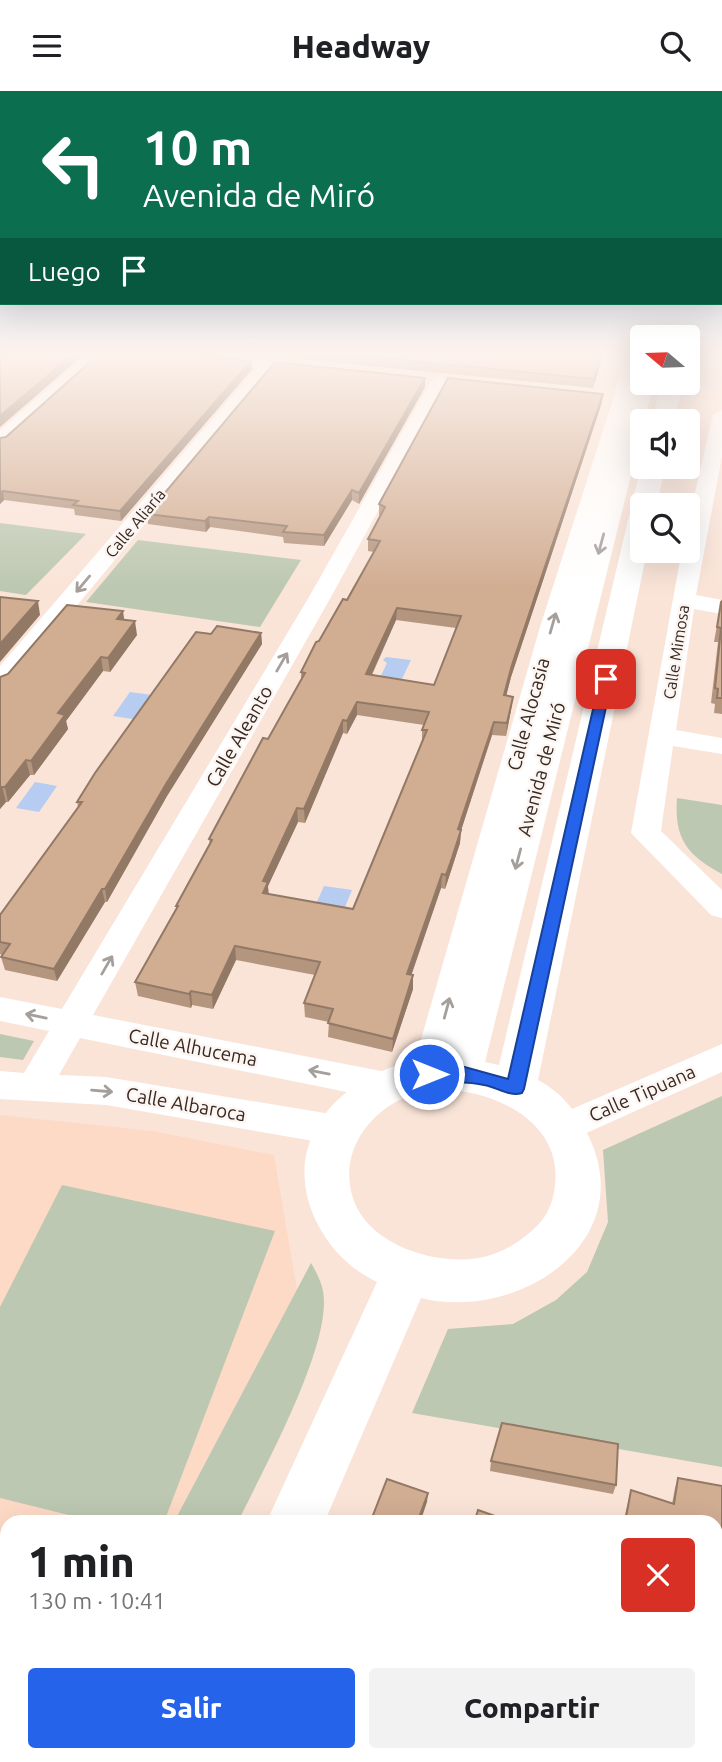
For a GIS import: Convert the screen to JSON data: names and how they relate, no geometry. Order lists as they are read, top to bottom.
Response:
{
  "streets": {
    "main road": ["Avenida de Miró"],
    "street": [
      "Calle Aliaría",
      "Calle Mimosa",
      "Calle Aleanto",
      "Calle Alhucema",
      "Calle Tipuana",
      "Calle Albaroca"
    ]
  },
  "crossings": [
    ["Calle Aleanto", "Calle Alhucema"],
    ["Calle Aleanto", "Calle Albaroca"],
    ["Avenida de Miró", "Calle Alhucema"],
    ["Avenida de Miró", "Calle Tipuana"],
    ["Avenida de Miró", "Calle Albaroca"],
    ["Calle Alhucema", "Calle Tipuana"],
    ["Calle Alhucema", "Calle Albaroca"],
    ["Calle Tipuana", "Calle Albaroca"]
  ],
  "one_way": [
    "Calle Aliaría",
    "Calle Aleanto",
    "Calle Alhucema",
    "Calle Albaroca"
  ],
  "north": "left",
  "page": {
    "header": "Headway",
    "turn": ["10 m", "Avenida de Miró"],
    "then": "Luego",
    "heading": ["1 min", "130 m · 10:41"],
    "buttons": ["Salir", "Compartir"]
  }
}
